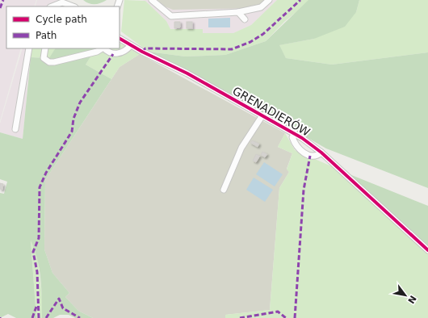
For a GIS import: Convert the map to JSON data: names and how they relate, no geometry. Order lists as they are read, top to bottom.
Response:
{
  "streets": {
    "street": ["GRENADIERÓW"]
  },
  "legend": ["Cycle path", "Path"],
  "north": "bottom right"
}
